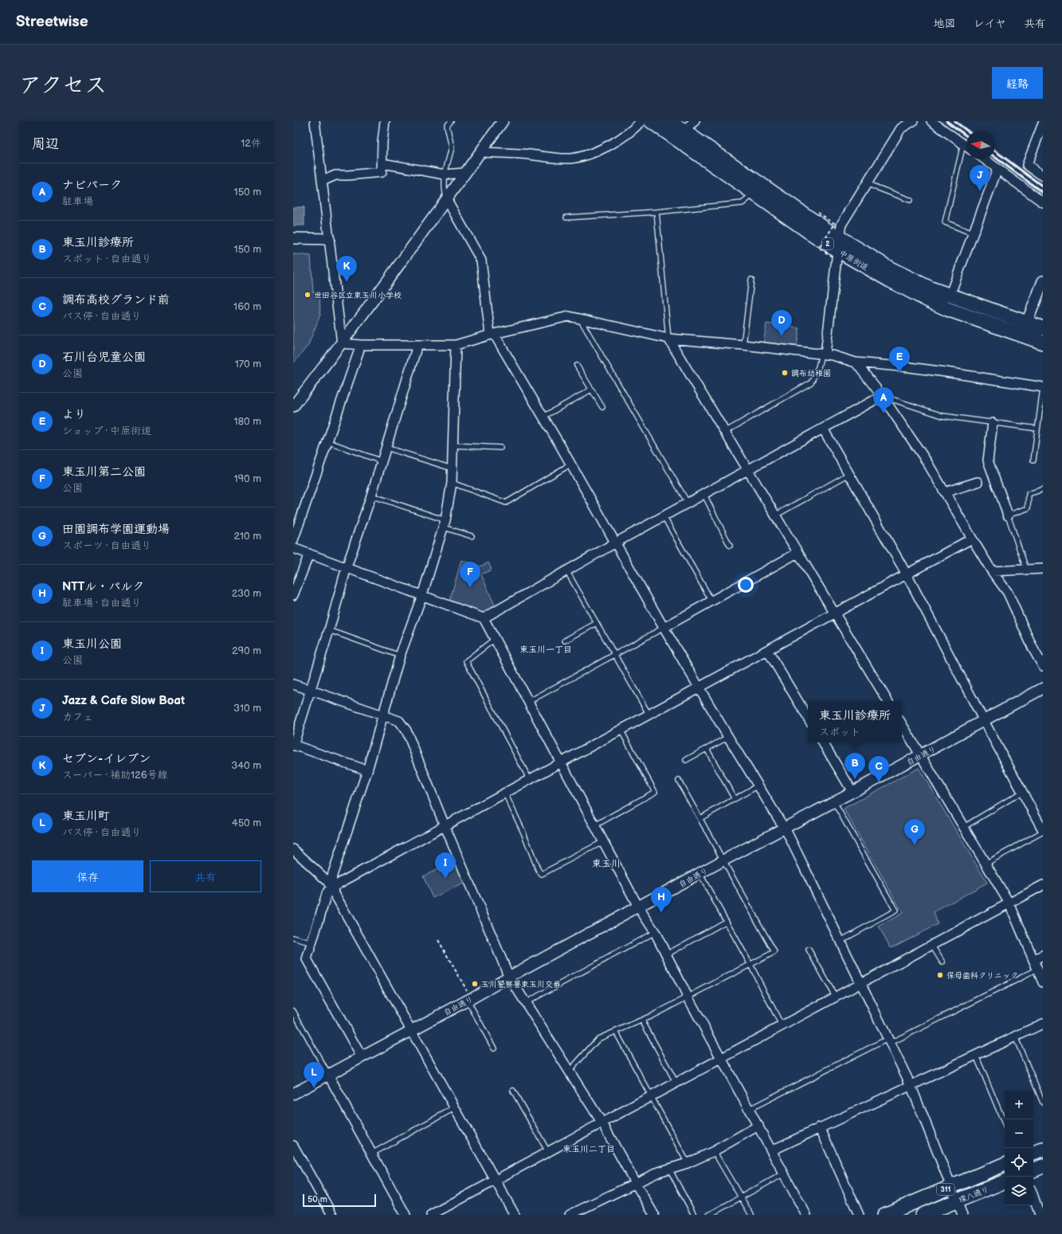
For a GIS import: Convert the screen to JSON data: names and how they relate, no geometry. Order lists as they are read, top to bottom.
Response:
{
  "streets": {
    "main road": [
      "2",
      "中原街道",
      "311",
      "環八通り"
    ],
    "street": ["自由通り"]
  },
  "districts": ["東玉川一丁目", "東玉川", "東玉川二丁目"],
  "places": [
    "世田谷区立東玉川小学校",
    "調布幼稚園",
    "保母歯科クリニック",
    "玉川警察署東玉川交番"
  ],
  "scale_bar": "50 m",
  "north": "left",
  "page": {
    "header": "Streetwise",
    "nav": ["地図", "レイヤ", "共有"],
    "title": "アクセス",
    "buttons": [
      "経路",
      ["保存", "共有"]
    ],
    "heading": ["周辺", "12件"],
    "list": [
      {
        "mark": "A",
        "name": "ナビパーク",
        "note": "駐車場",
        "value": "150 m"
      },
      {
        "mark": "B",
        "name": "東玉川診療所",
        "note": "スポット · 自由通り",
        "value": "150 m"
      },
      {
        "mark": "C",
        "name": "調布高校グランド前",
        "note": "バス停 · 自由通り",
        "value": "160 m"
      },
      {
        "mark": "D",
        "name": "石川台児童公園",
        "note": "公園",
        "value": "170 m"
      },
      {
        "mark": "E",
        "name": "より",
        "note": "ショップ · 中原街道",
        "value": "180 m"
      },
      {
        "mark": "F",
        "name": "東玉川第二公園",
        "note": "公園",
        "value": "190 m"
      },
      {
        "mark": "G",
        "name": "田園調布学園運動場",
        "note": "スポーツ · 自由通り",
        "value": "210 m"
      },
      {
        "mark": "H",
        "name": "NTTル・パルク",
        "note": "駐車場 · 自由通り",
        "value": "230 m"
      },
      {
        "mark": "I",
        "name": "東玉川公園",
        "note": "公園",
        "value": "290 m"
      },
      {
        "mark": "J",
        "name": "Jazz & Cafe Slow Boat",
        "note": "カフェ",
        "value": "310 m"
      },
      {
        "mark": "K",
        "name": "セブン-イレブン",
        "note": "スーパー · 補助126号線",
        "value": "340 m"
      },
      {
        "mark": "L",
        "name": "東玉川町",
        "note": "バス停 · 自由通り",
        "value": "450 m"
      }
    ],
    "pins": [
      "J",
      "K",
      "D",
      "E",
      "A",
      "F",
      "B",
      "C",
      "G",
      "I",
      "H",
      "L"
    ],
    "popup": ["東玉川診療所", "スポット"],
    "map_buttons": ["+", "−"],
    "scale": "50 m"
  }
}
